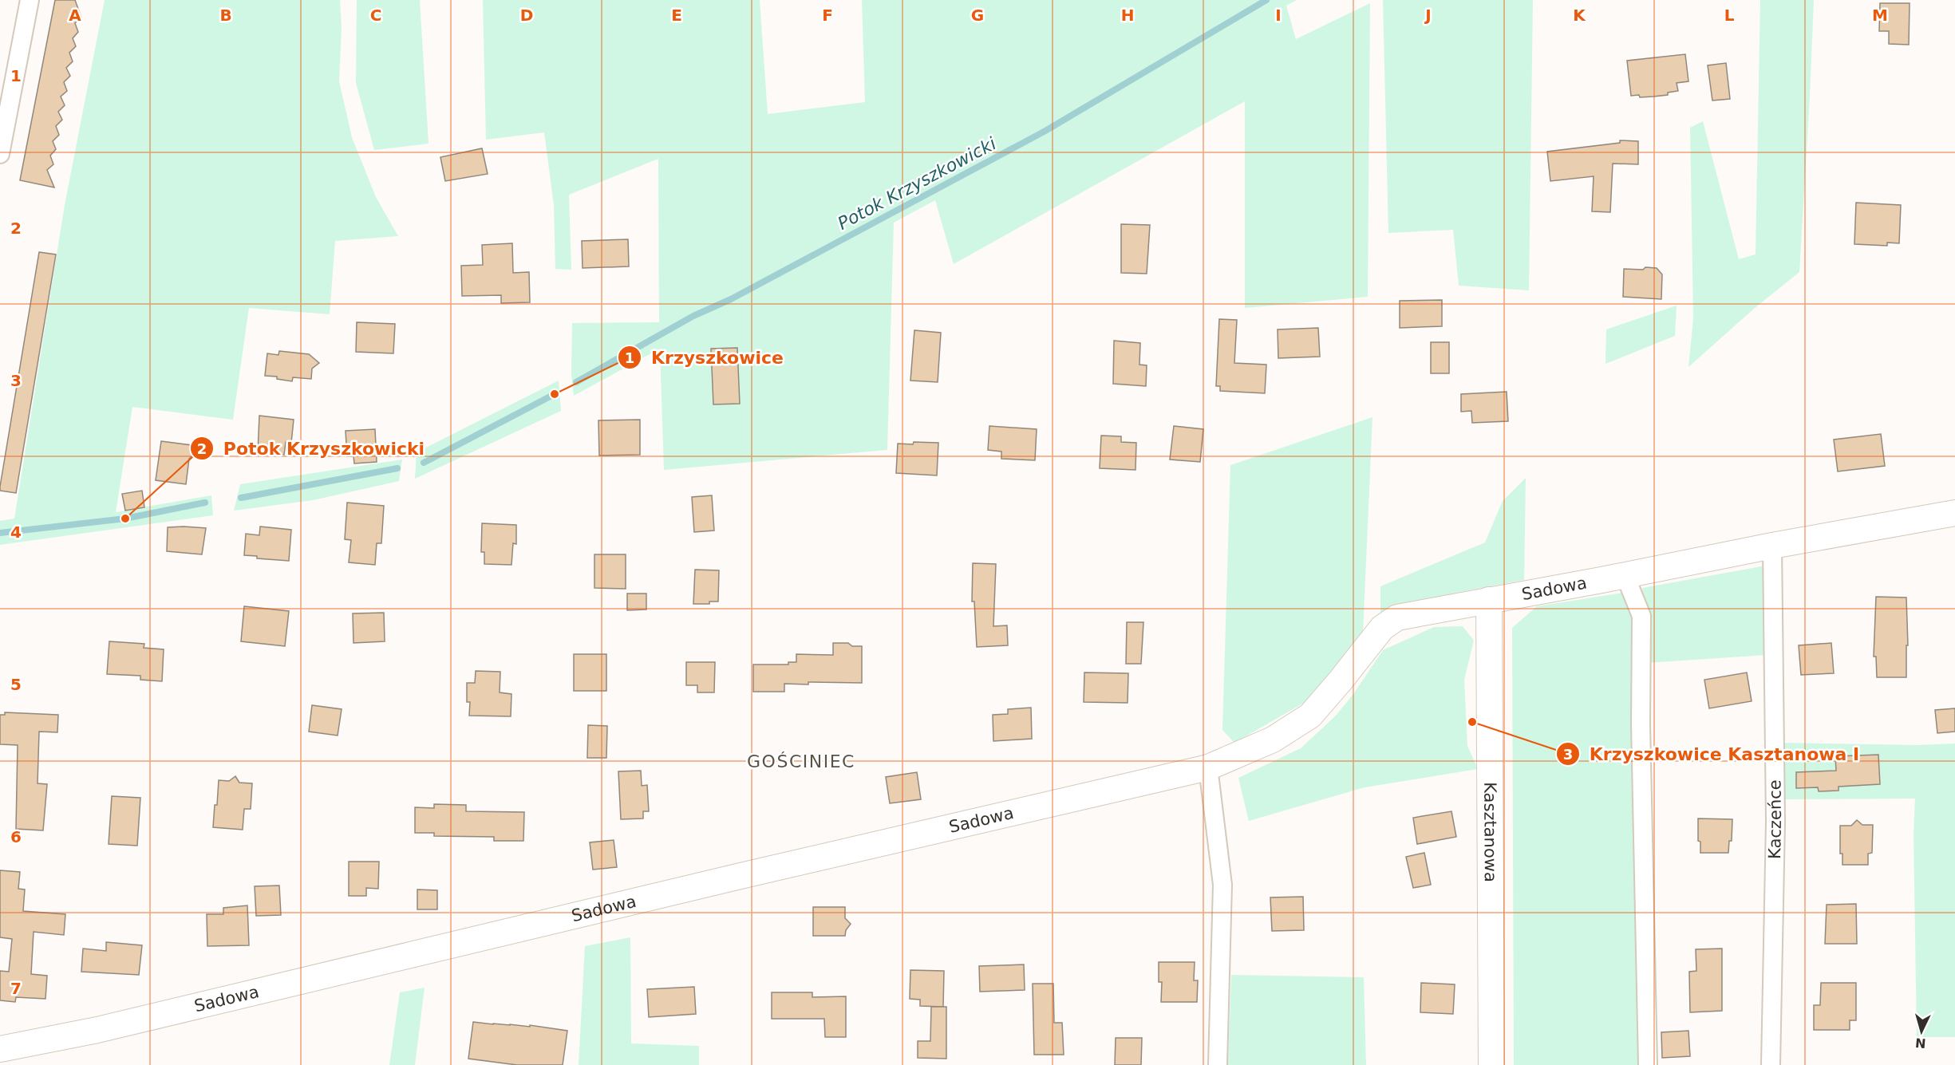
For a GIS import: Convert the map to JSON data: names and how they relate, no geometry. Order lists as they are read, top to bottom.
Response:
{
  "streets": {
    "street": ["Sadowa", "Kaczeńce", "Kasztanowa"]
  },
  "crossings": [
    ["Sadowa", "Kaczeńce"],
    ["Sadowa", "Kasztanowa"]
  ],
  "districts": ["GOŚCINIEC"],
  "water": ["Potok Krzyszkowicki"],
  "places": ["Krzyszkowice", "Potok Krzyszkowicki", "Krzyszkowice Kasztanowa I"],
  "north": "bottom",
  "grid": {
    "columns": [
      "A",
      "B",
      "C",
      "D",
      "E",
      "F",
      "G",
      "H",
      "I",
      "J",
      "K",
      "L",
      "M"
    ],
    "rows": [
      "1",
      "2",
      "3",
      "4",
      "5",
      "6",
      "7"
    ]
  }
}
